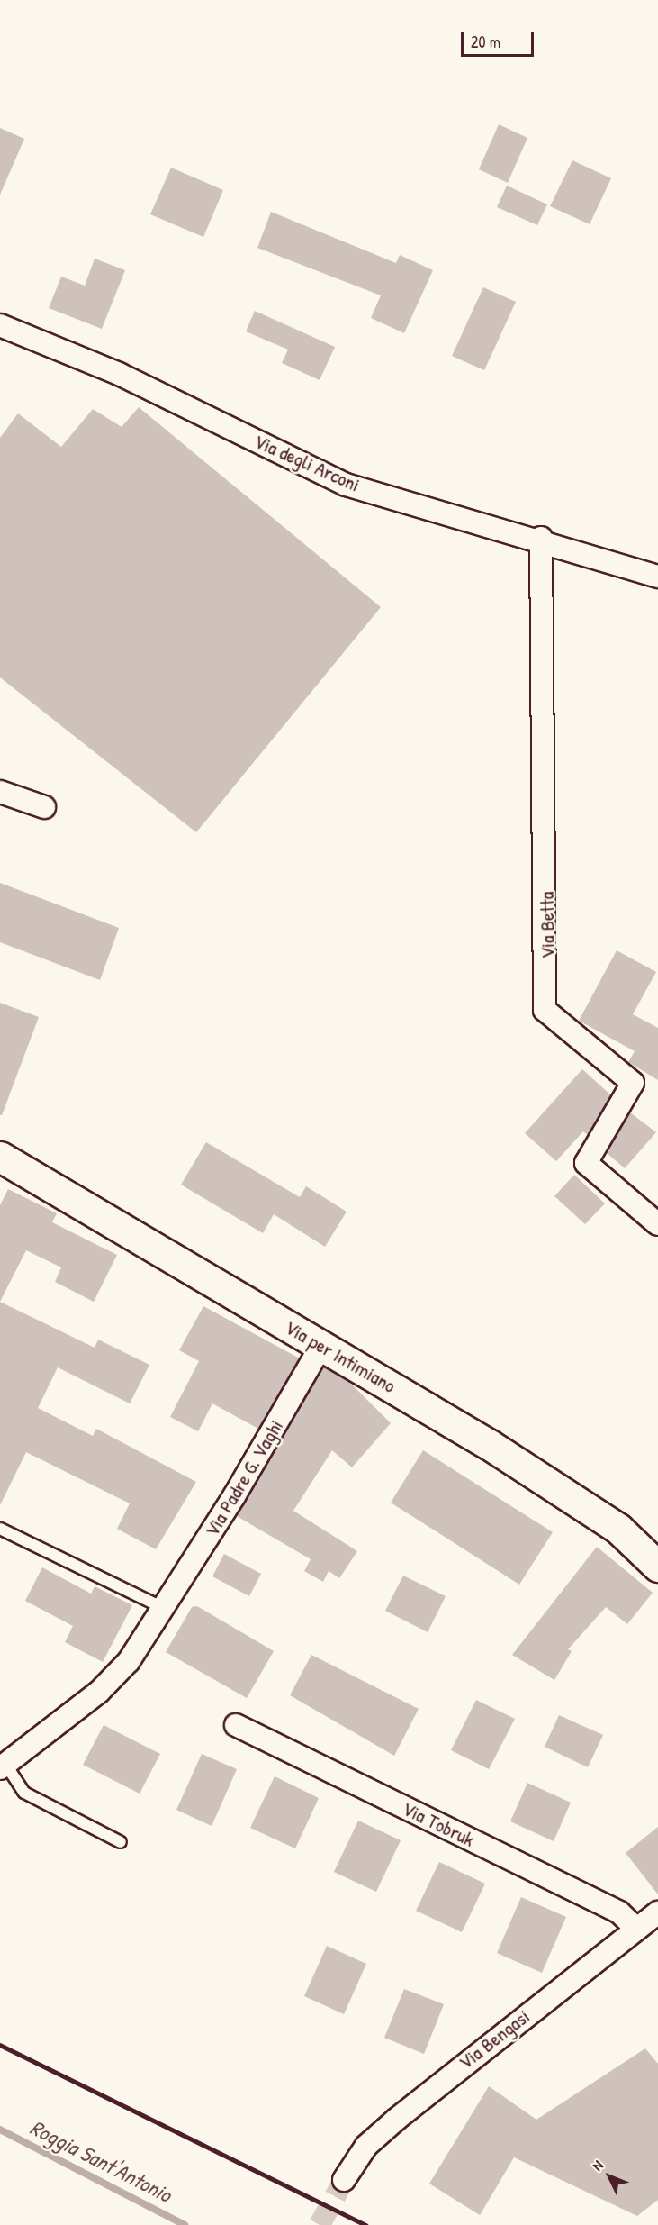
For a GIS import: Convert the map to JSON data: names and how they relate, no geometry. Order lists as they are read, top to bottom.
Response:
{
  "streets": {
    "street": [
      "Via degli Arconi",
      "Via Betta",
      "Via per Intimiano",
      "Via Padre G. Vaghi",
      "Via Tobruk",
      "Via Bengasi"
    ]
  },
  "crossings": [
    ["Via degli Arconi", "Via Betta"],
    ["Via per Intimiano", "Via Padre G. Vaghi"],
    ["Via Tobruk", "Via Bengasi"]
  ],
  "water": ["Roggia Sant'Antonio"],
  "scale_bar": "20 m",
  "north": "top left"
}
